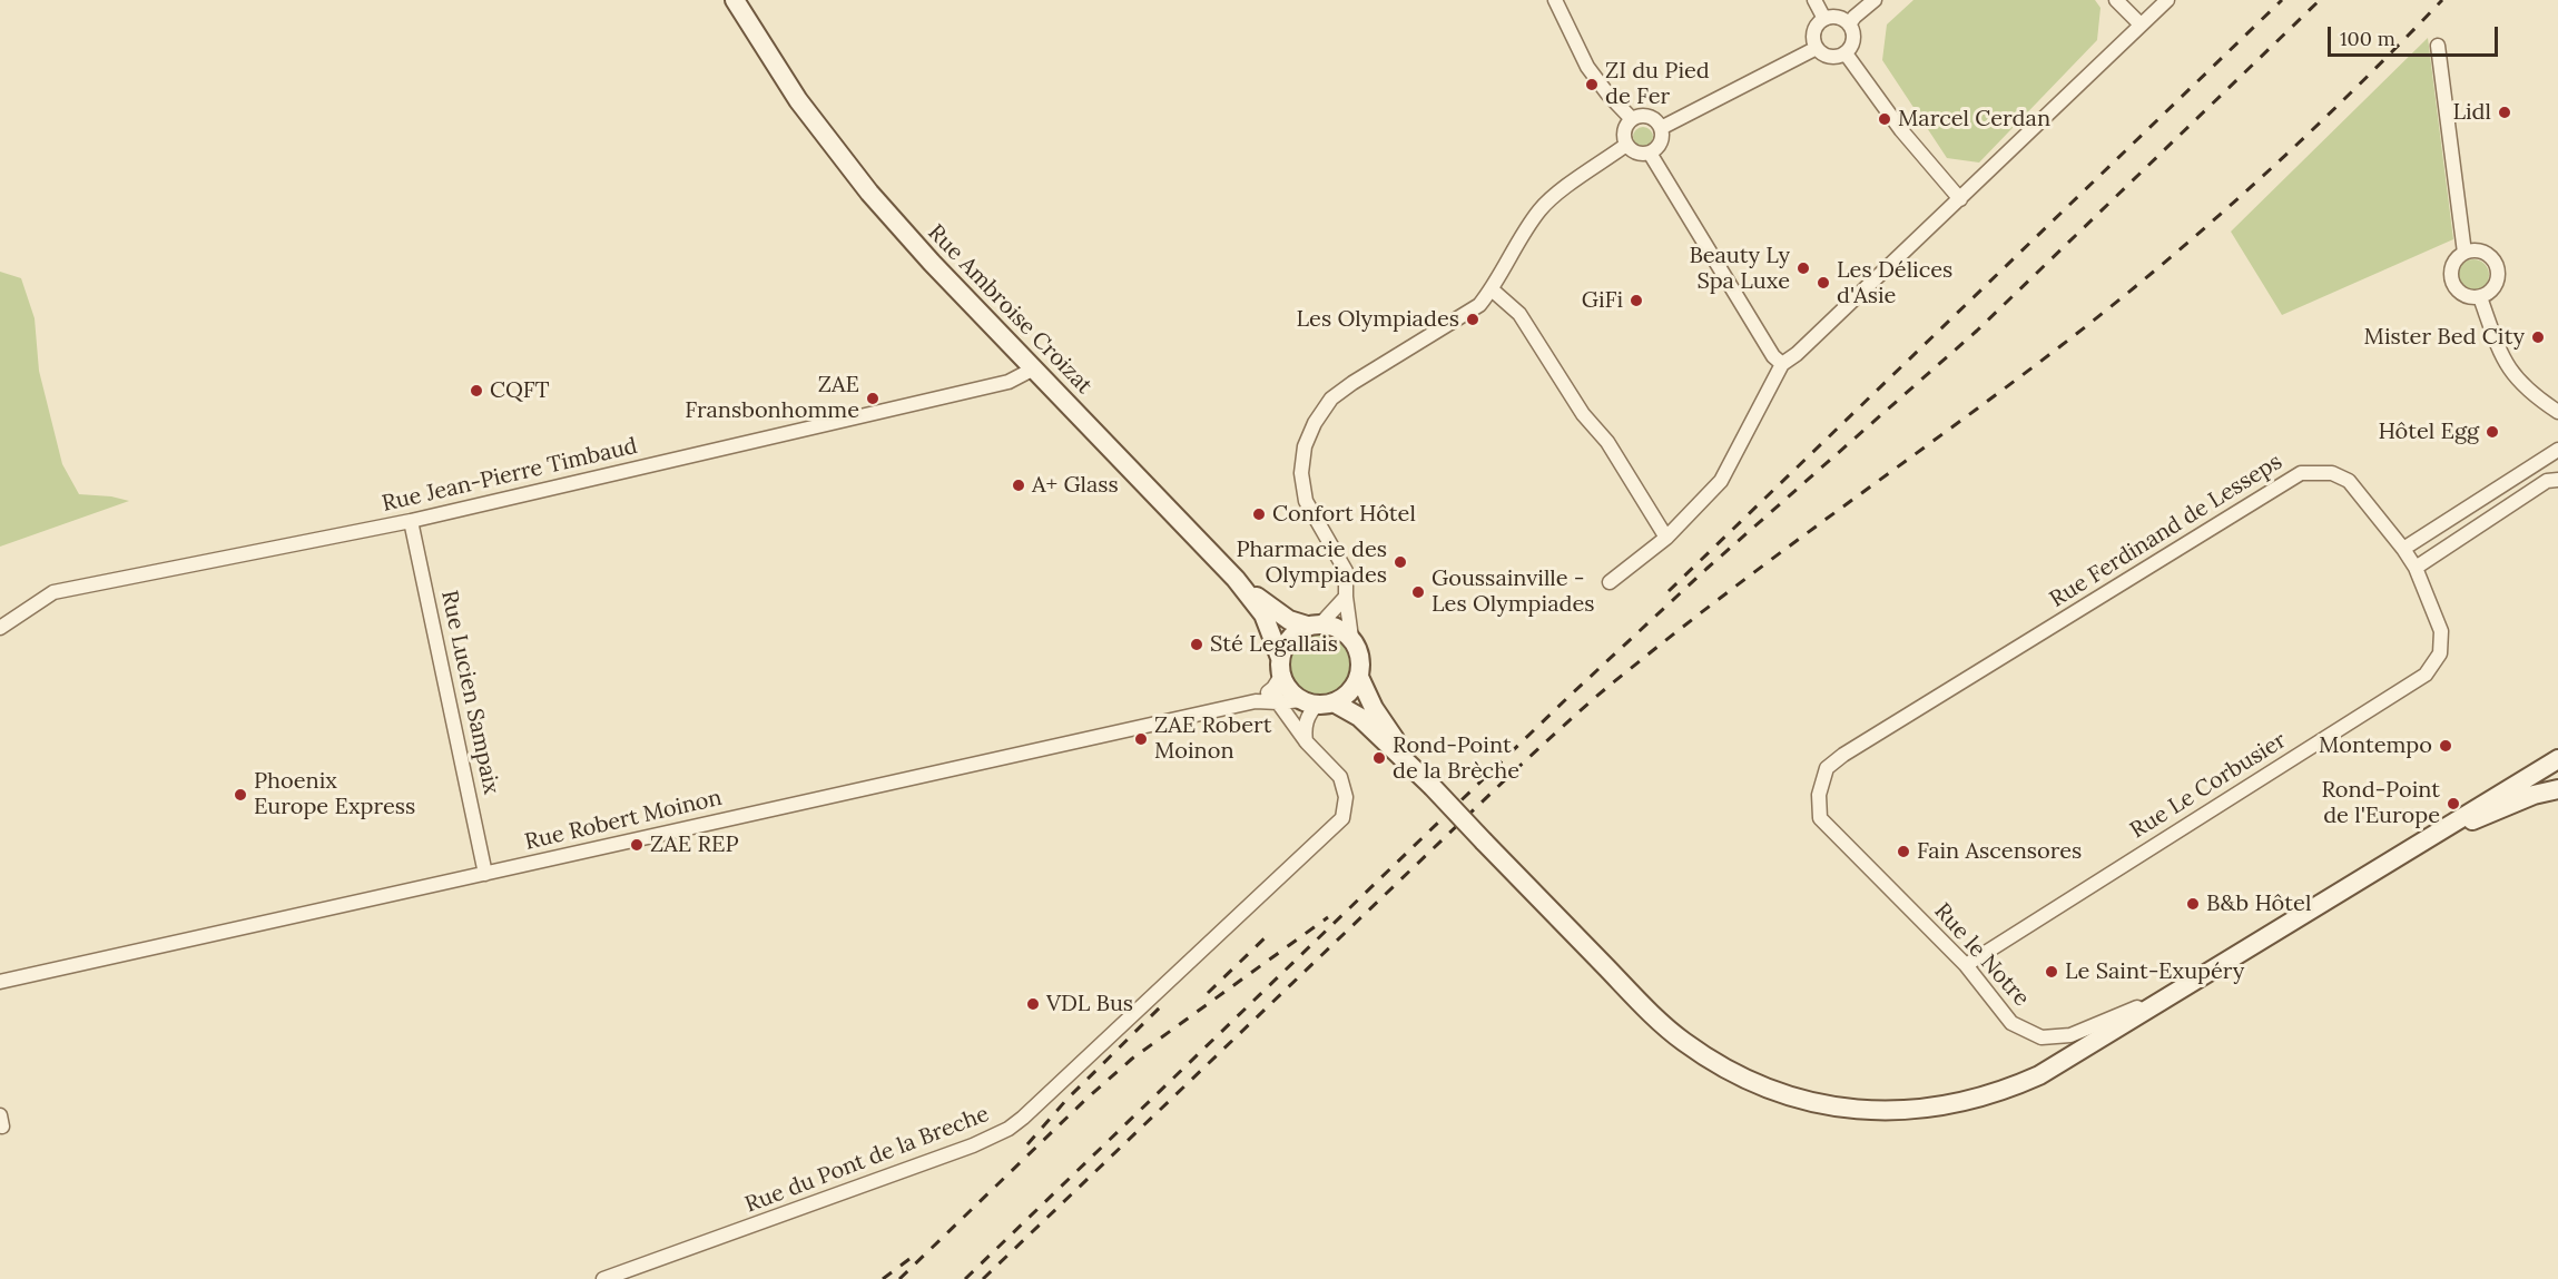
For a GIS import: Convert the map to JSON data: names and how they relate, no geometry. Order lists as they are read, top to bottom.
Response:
{
  "streets": {
    "main road": ["Rue Ambroise Croizat"],
    "street": [
      "Rue Jean-Pierre Timbaud",
      "Rue Ferdinand de Lesseps",
      "Rue Lucien Sampaix",
      "Rue Le Corbusier",
      "Rue Robert Moinon",
      "Rue le Notre",
      "Rue du Pont de la Breche"
    ]
  },
  "crossings": [
    ["Rue Ambroise Croizat", "Rue Jean-Pierre Timbaud"],
    ["Rue Jean-Pierre Timbaud", "Rue Lucien Sampaix"],
    ["Rue Ferdinand de Lesseps", "Rue Le Corbusier"],
    ["Rue Ferdinand de Lesseps", "Rue le Notre"],
    ["Rue Lucien Sampaix", "Rue Robert Moinon"],
    ["Rue Le Corbusier", "Rue le Notre"],
    ["Rue Robert Moinon", "Rue du Pont de la Breche"]
  ],
  "places": [
    "ZI du Pied de Fer",
    "Lidl",
    "Marcel Cerdan",
    "Beauty Ly Spa Luxe",
    "Les Délices d'Asie",
    "GiFi",
    "Les Olympiades",
    "Mister Bed City",
    "CQFT",
    "ZAE Fransbonhomme",
    "Hôtel Egg",
    "A+ Glass",
    "Confort Hôtel",
    "Pharmacie des Olympiades",
    "Goussainville - Les Olympiades",
    "Sté Legallais",
    "ZAE Robert Moinon",
    "Montempo",
    "Rond-Point de la Brèche",
    "Phoenix Europe Express",
    "Rond-Point de l'Europe",
    "ZAE REP",
    "Fain Ascensores",
    "B&b Hôtel",
    "Le Saint-Exupéry",
    "VDL Bus"
  ],
  "scale_bar": "100 m"
}
